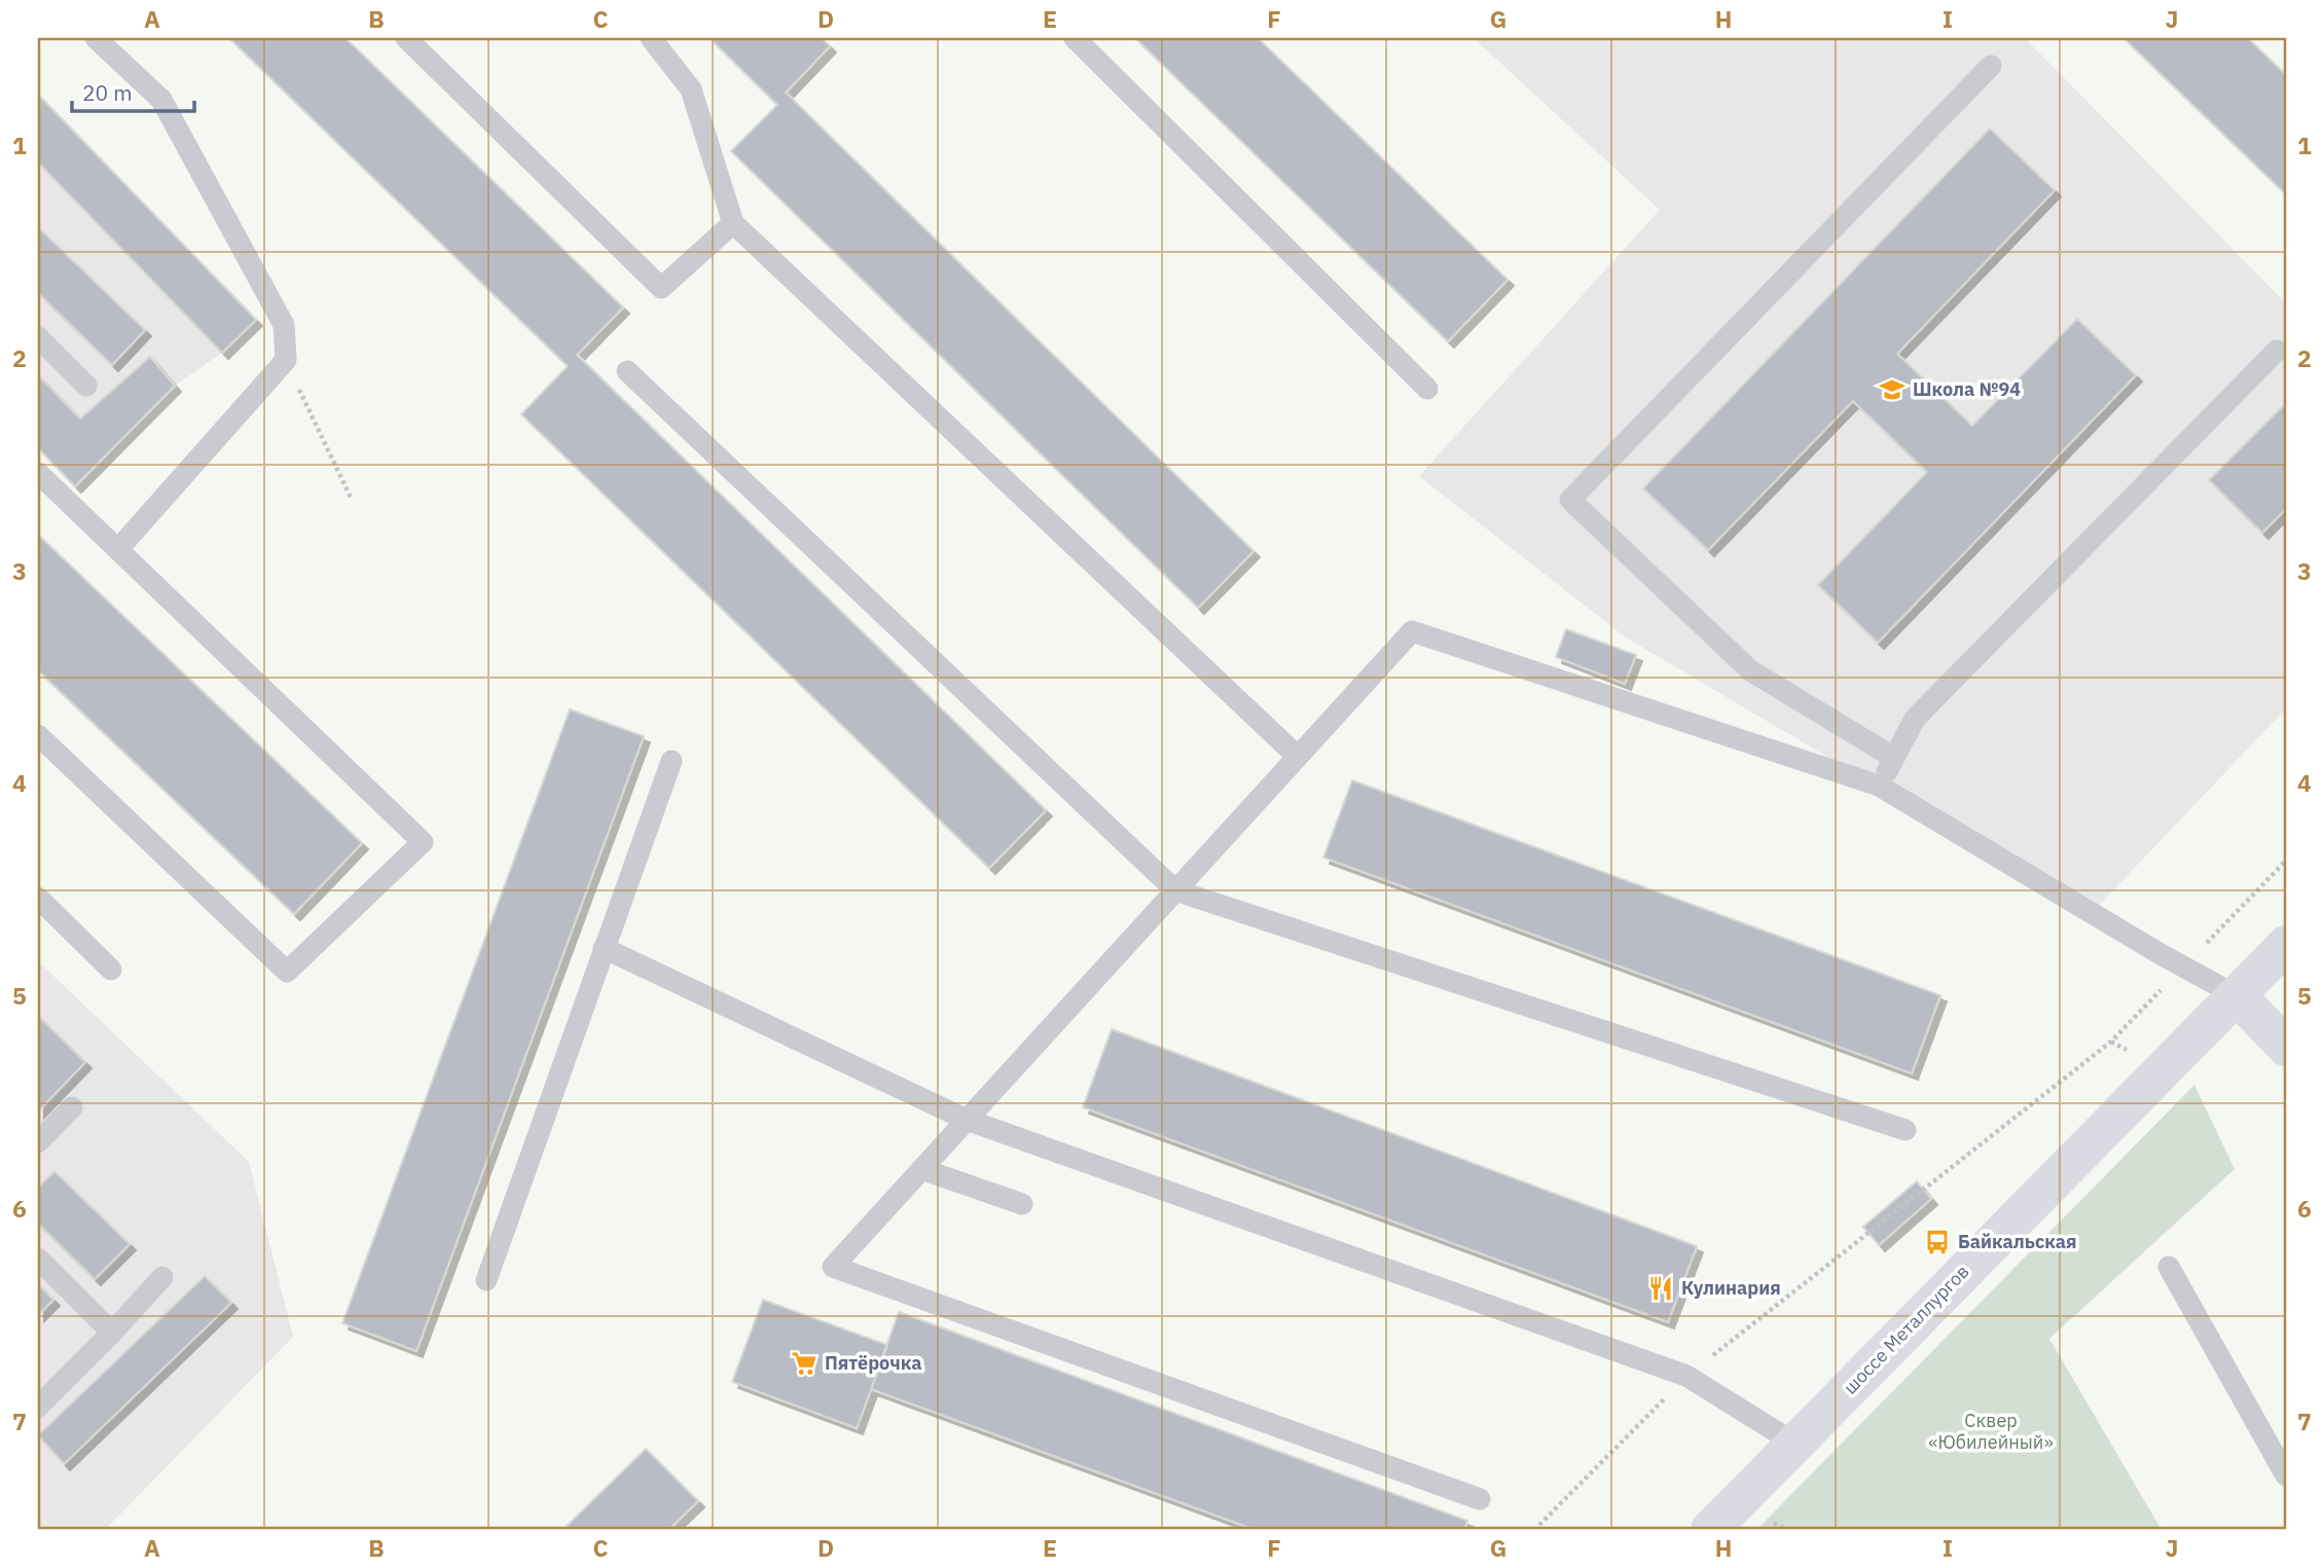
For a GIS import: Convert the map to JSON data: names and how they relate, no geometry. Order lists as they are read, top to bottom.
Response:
{
  "streets": {
    "main road": ["шоссе Металлургов"]
  },
  "parks": ["Сквер «Юбилейный»"],
  "places": {
    "school or university": ["Школа №94"],
    "bus stop": ["Байкальская"],
    "restaurant": ["Кулинария"],
    "supermarket": ["Пятёрочка"]
  },
  "scale_bar": "20 m",
  "grid": {
    "columns": [
      "A",
      "B",
      "C",
      "D",
      "E",
      "F",
      "G",
      "H",
      "I",
      "J"
    ],
    "rows": [
      "1",
      "2",
      "3",
      "4",
      "5",
      "6",
      "7"
    ]
  }
}
